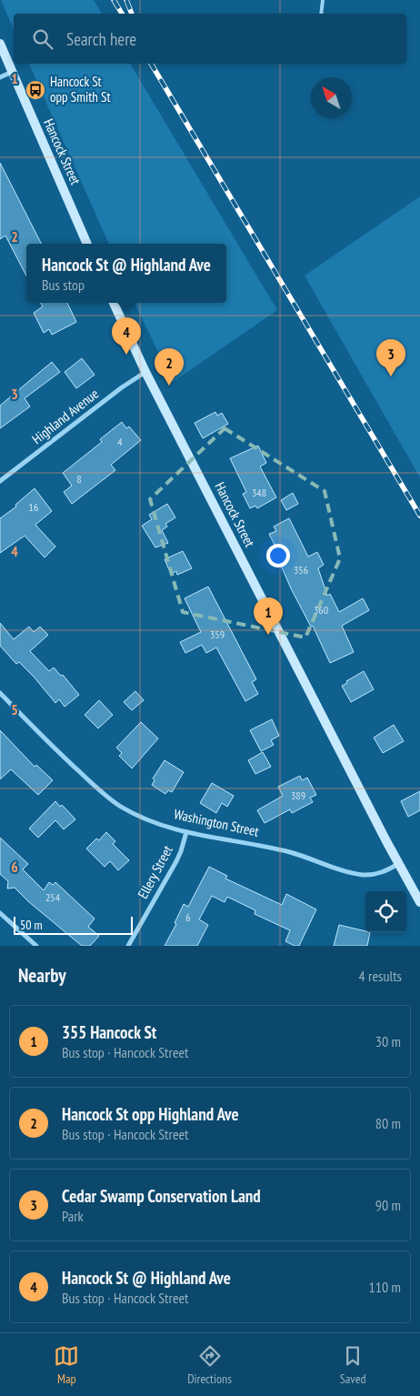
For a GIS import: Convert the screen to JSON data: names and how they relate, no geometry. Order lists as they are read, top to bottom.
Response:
{
  "streets": {
    "main road": ["Hancock Street"],
    "street": ["Highland Avenue", "Washington Street", "Ellery Street"]
  },
  "crossings": [
    ["Hancock Street", "Highland Avenue"],
    ["Hancock Street", "Washington Street"],
    ["Washington Street", "Ellery Street"]
  ],
  "places": {
    "bus stop": ["Hancock St opp Smith St"]
  },
  "house_numbers": [
    "4",
    "8",
    "348",
    "16",
    "356",
    "360",
    "359",
    "389",
    "254",
    "6"
  ],
  "scale_bar": "50 m",
  "north": "top left",
  "page": {
    "search": "Search here",
    "popup": ["Hancock St @ Highland Ave", "Bus stop"],
    "pins": [
      "4",
      "3",
      "2",
      "1"
    ],
    "scale": "50 m",
    "heading": ["Nearby", "4 results"],
    "list": [
      {
        "mark": "1",
        "name": "355 Hancock St",
        "note": "Bus stop · Hancock Street",
        "value": "30 m"
      },
      {
        "mark": "2",
        "name": "Hancock St opp Highland Ave",
        "note": "Bus stop · Hancock Street",
        "value": "80 m"
      },
      {
        "mark": "3",
        "name": "Cedar Swamp Conservation Land",
        "note": "Park",
        "value": "90 m"
      },
      {
        "mark": "4",
        "name": "Hancock St @ Highland Ave",
        "note": "Bus stop · Hancock Street",
        "value": "110 m"
      }
    ],
    "nav": ["Map", "Directions", "Saved"]
  },
  "grid": {
    "rows": [
      "1",
      "2",
      "3",
      "4",
      "5",
      "6"
    ]
  }
}
